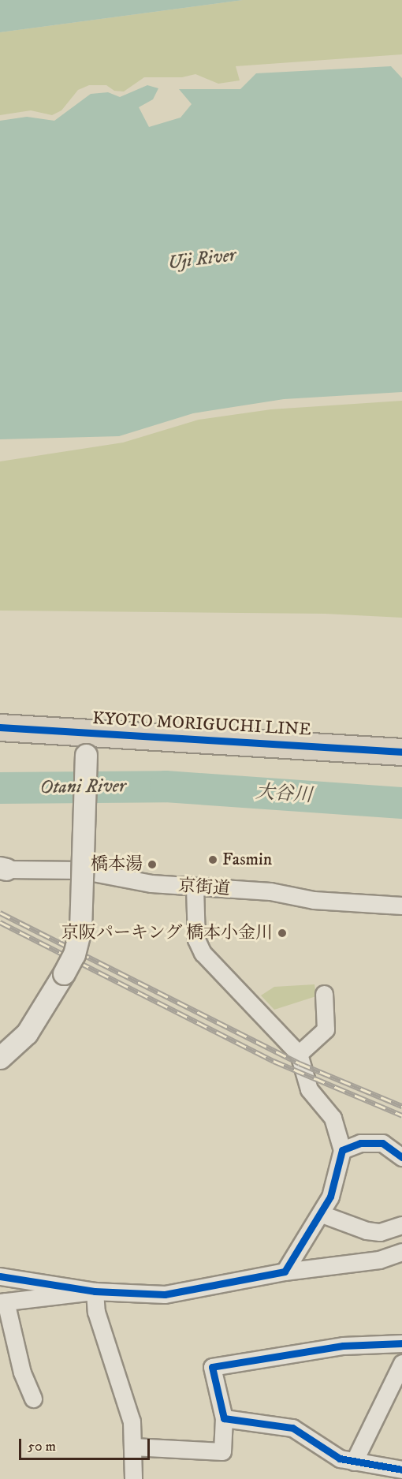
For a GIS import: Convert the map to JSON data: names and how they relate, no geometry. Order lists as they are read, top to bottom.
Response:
{
  "streets": {
    "main road": ["KYOTO MORIGUCHI LINE"],
    "street": ["京街道"]
  },
  "water": ["Uji River", "Otani River", "大谷川"],
  "places": ["Fasmin", "橋本湯", "京阪パーキング 橋本小金川"],
  "scale_bar": "50 m"
}
